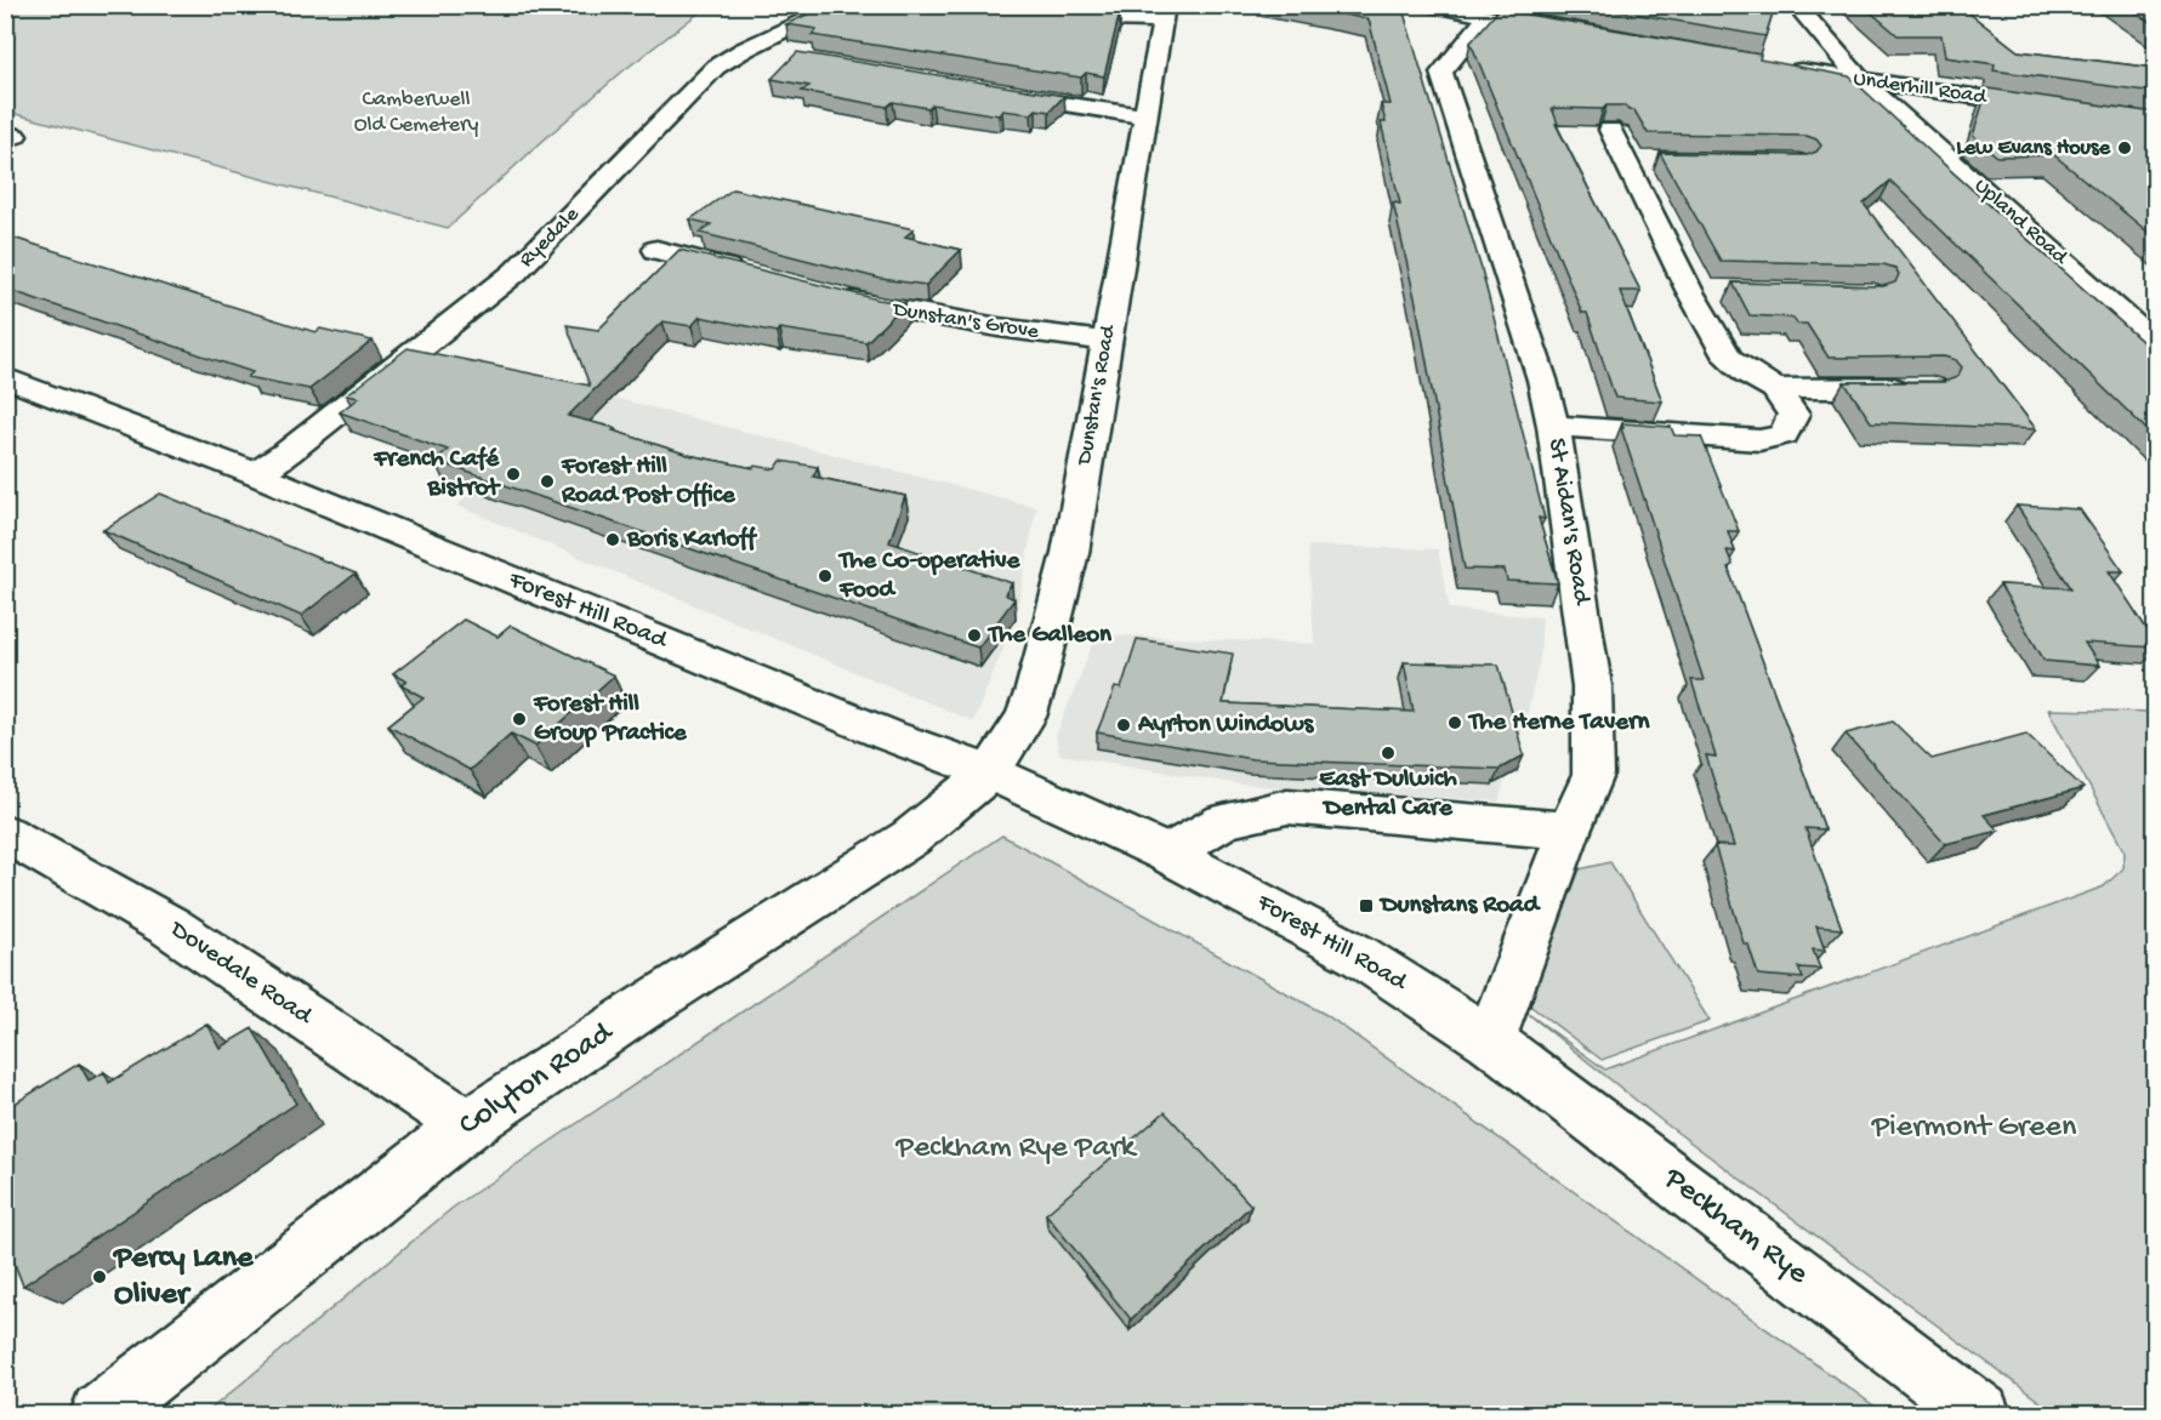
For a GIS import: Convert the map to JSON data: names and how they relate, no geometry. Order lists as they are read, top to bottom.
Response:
{
  "streets": {
    "street": [
      "Underhill Road",
      "Upland Road",
      "Ryedale",
      "Dunstan's Grove",
      "Dunstan's Road",
      "St Aidan's Road",
      "Forest Hill Road",
      "Dovedale Road",
      "Colyton Road",
      "Peckham Rye"
    ]
  },
  "crossings": [
    ["Underhill Road", "Upland Road"],
    ["Ryedale", "Forest Hill Road"],
    ["Dunstan's Grove", "Dunstan's Road"],
    ["Dunstan's Road", "Forest Hill Road"],
    ["Dunstan's Road", "Colyton Road"],
    ["St Aidan's Road", "Forest Hill Road"],
    ["St Aidan's Road", "Peckham Rye"],
    ["Forest Hill Road", "Colyton Road"],
    ["Forest Hill Road", "Peckham Rye"],
    ["Dovedale Road", "Colyton Road"]
  ],
  "parks": ["Camberwell Old Cemetery", "Piermont Green", "Peckham Rye Park"],
  "places": {
    "other": [
      "Lew Evans House",
      "French Café Bistrot",
      "Forest Hill Road Post Office",
      "Boris Karloff",
      "The Co-operative Food",
      "The Galleon",
      "Forest Hill Group Practice",
      "The Herne Tavern",
      "Ayrton Windows",
      "East Dulwich Dental Care",
      "Percy Lane Oliver"
    ],
    "transit": ["Dunstans Road"]
  }
}
